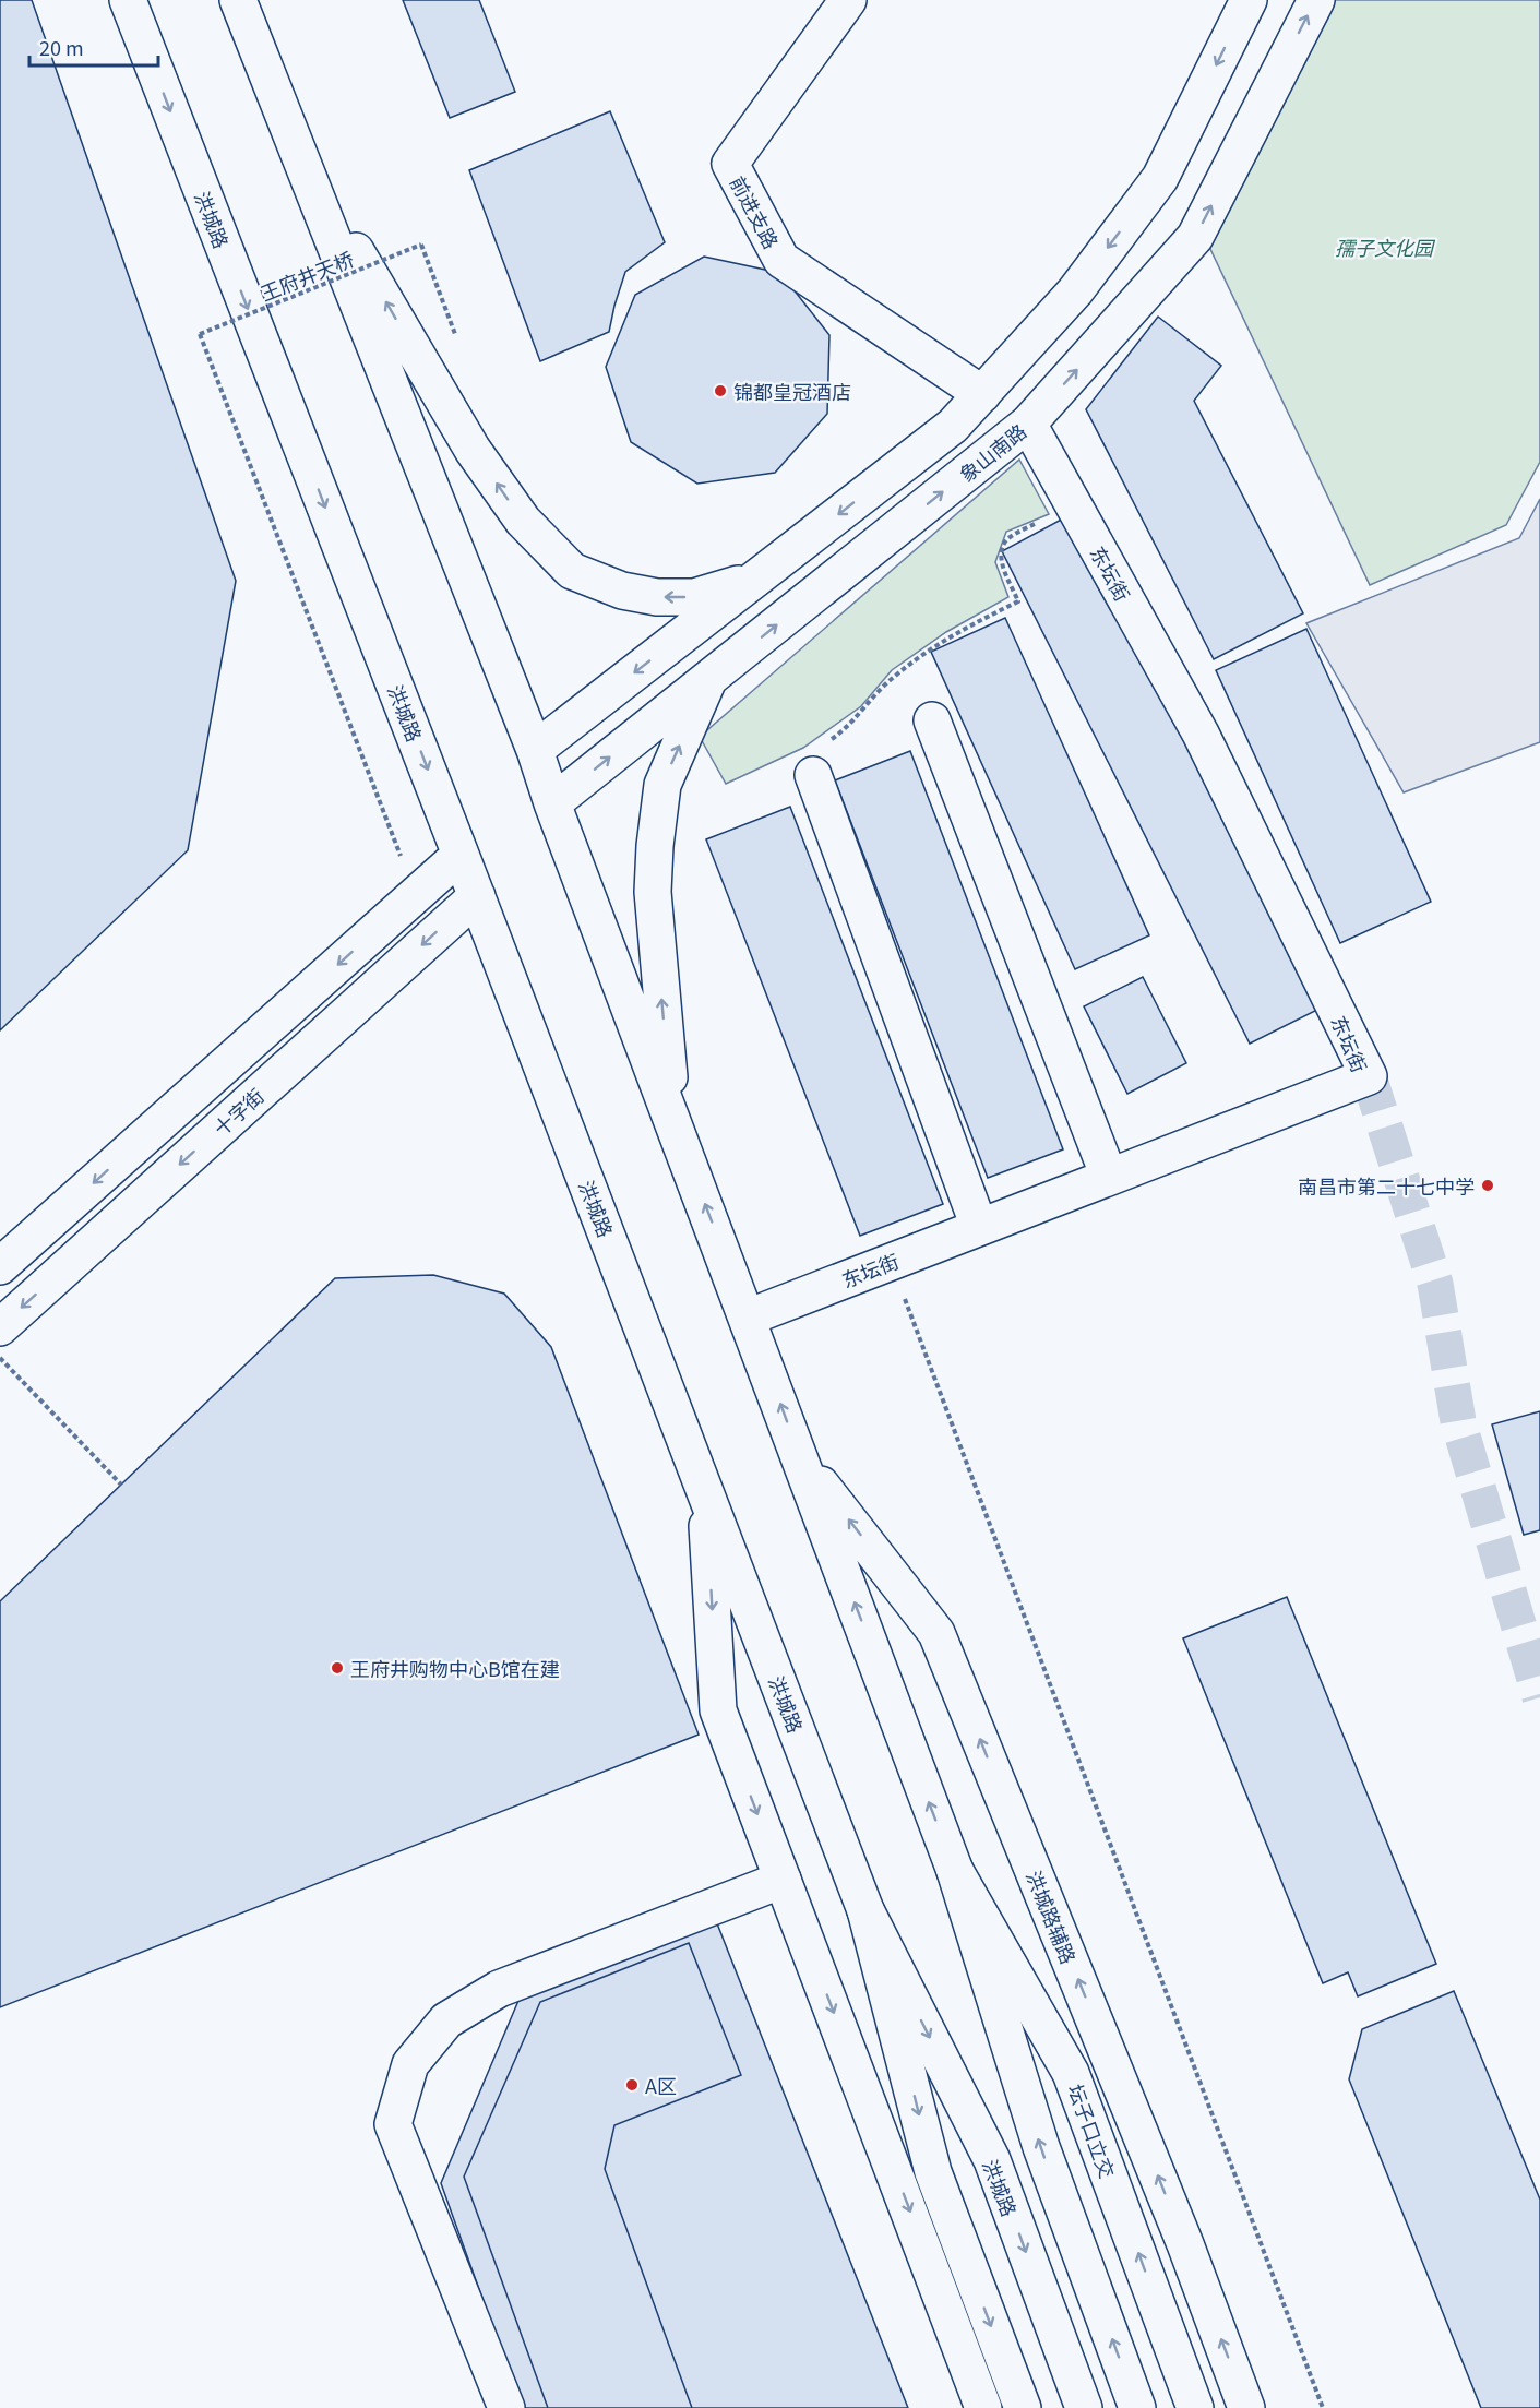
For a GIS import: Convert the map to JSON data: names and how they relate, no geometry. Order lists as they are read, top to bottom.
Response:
{
  "streets": {
    "main road": [
      "前进支路",
      "洪城路",
      "象山南路",
      "东坛街",
      "十字街",
      "洪城路辅路",
      "坛子口立交"
    ],
    "path": ["王府井天桥"]
  },
  "crossings": [
    ["洪城路", "十字街"],
    ["象山南路", "东坛街"]
  ],
  "parks": ["孺子文化园"],
  "places": [
    "锦都皇冠酒店",
    "南昌市第二十七中学",
    "王府井购物中心B馆在建",
    "A区"
  ],
  "scale_bar": "20 m"
}
